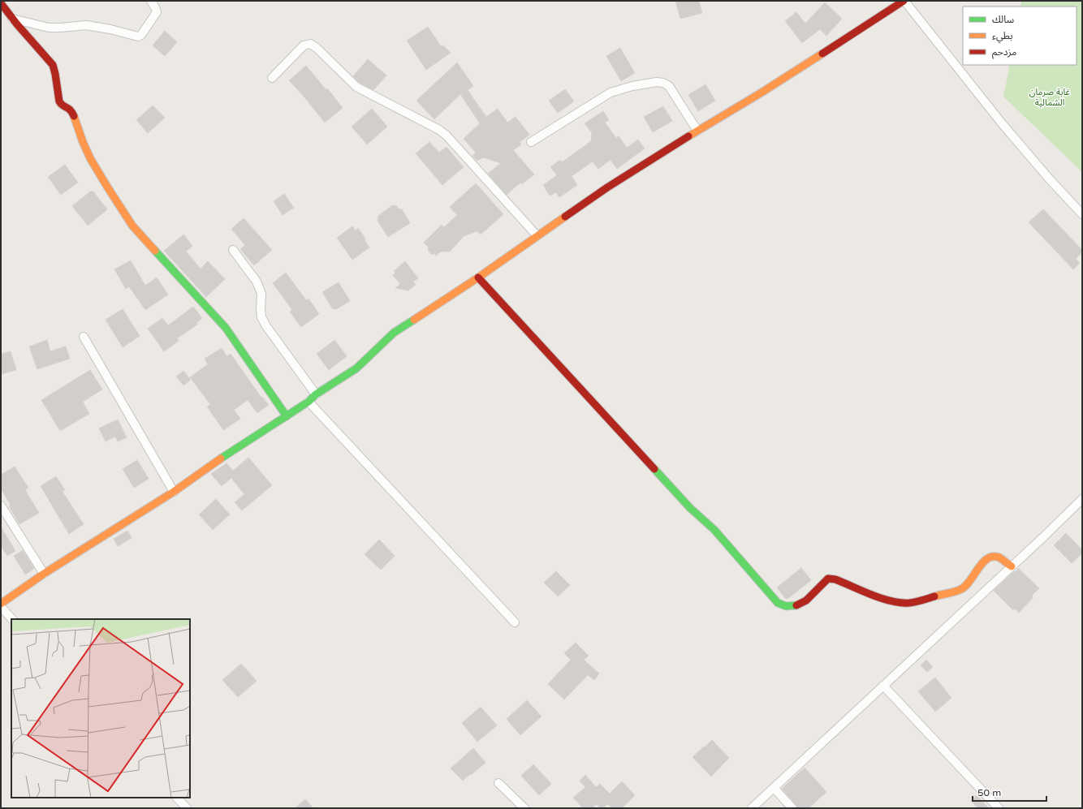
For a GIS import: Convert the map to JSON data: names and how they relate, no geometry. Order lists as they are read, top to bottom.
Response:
{
  "parks": ["غابة صرمان الشمالية"],
  "legend": ["سالك", "بطيء", "مزدحم"],
  "scale_bar": "50 m"
}
